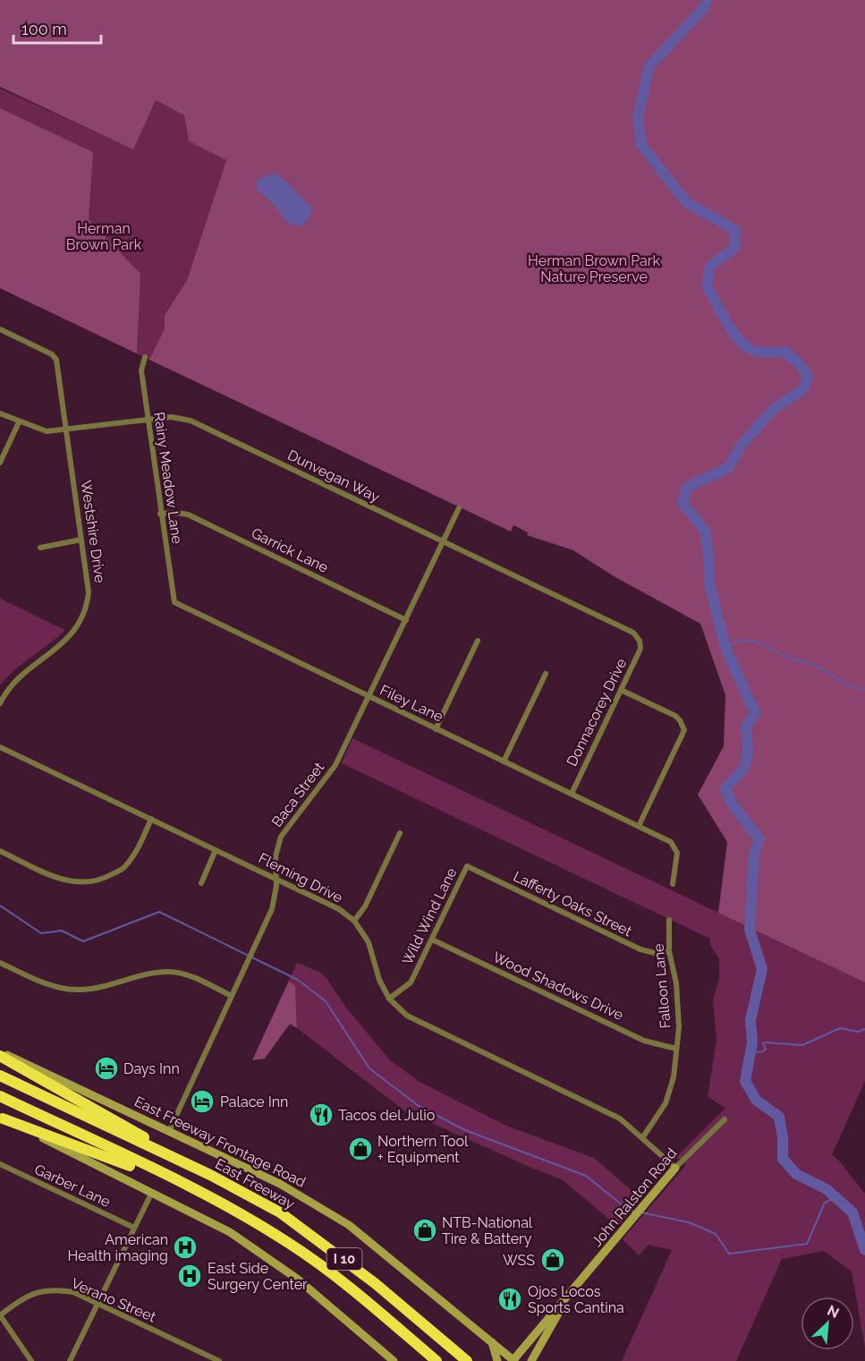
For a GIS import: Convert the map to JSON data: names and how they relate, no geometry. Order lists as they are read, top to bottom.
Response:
{
  "streets": {
    "highway": ["East Freeway", "I 10"],
    "main road": ["East Freeway Frontage Road", "John Ralston Road"],
    "street": [
      "Dunvegan Way",
      "Rainy Meadow Lane",
      "Westshire Drive",
      "Garrick Lane",
      "Filey Lane",
      "Donnacorey Drive",
      "Baca Street",
      "Fleming Drive",
      "Lafferty Oaks Street",
      "Wild Wind Lane",
      "Wood Shadows Drive",
      "Falloon Lane",
      "Garber Lane",
      "Verano Street"
    ]
  },
  "crossings": [
    ["Dunvegan Way", "Rainy Meadow Lane"],
    ["Dunvegan Way", "Westshire Drive"],
    ["Dunvegan Way", "Donnacorey Drive"],
    ["Dunvegan Way", "Baca Street"],
    ["Rainy Meadow Lane", "Garrick Lane"],
    ["Rainy Meadow Lane", "Filey Lane"],
    ["Garrick Lane", "Baca Street"],
    ["Filey Lane", "Donnacorey Drive"],
    ["Filey Lane", "Baca Street"],
    ["Baca Street", "Fleming Drive"],
    ["Baca Street", "East Freeway Frontage Road"],
    ["Fleming Drive", "Wild Wind Lane"],
    ["Fleming Drive", "Falloon Lane"],
    ["Fleming Drive", "John Ralston Road"],
    ["Lafferty Oaks Street", "Wild Wind Lane"],
    ["Lafferty Oaks Street", "Falloon Lane"],
    ["Wild Wind Lane", "Wood Shadows Drive"],
    ["Wood Shadows Drive", "Falloon Lane"],
    ["East Freeway Frontage Road", "John Ralston Road"]
  ],
  "parks": ["Herman Brown Park", "Herman Brown Park Nature Preserve"],
  "places": {
    "hotel": ["Days Inn", "Palace Inn"],
    "restaurant": ["Tacos del Julio", "Ojos Locos Sports Cantina"],
    "shop": ["Northern Tool + Equipment", "NTB-National Tire & Battery", "WSS"],
    "hospital": ["American Health imaging", "East Side Surgery Center"]
  },
  "scale_bar": "100 m",
  "north": "top right"
}
